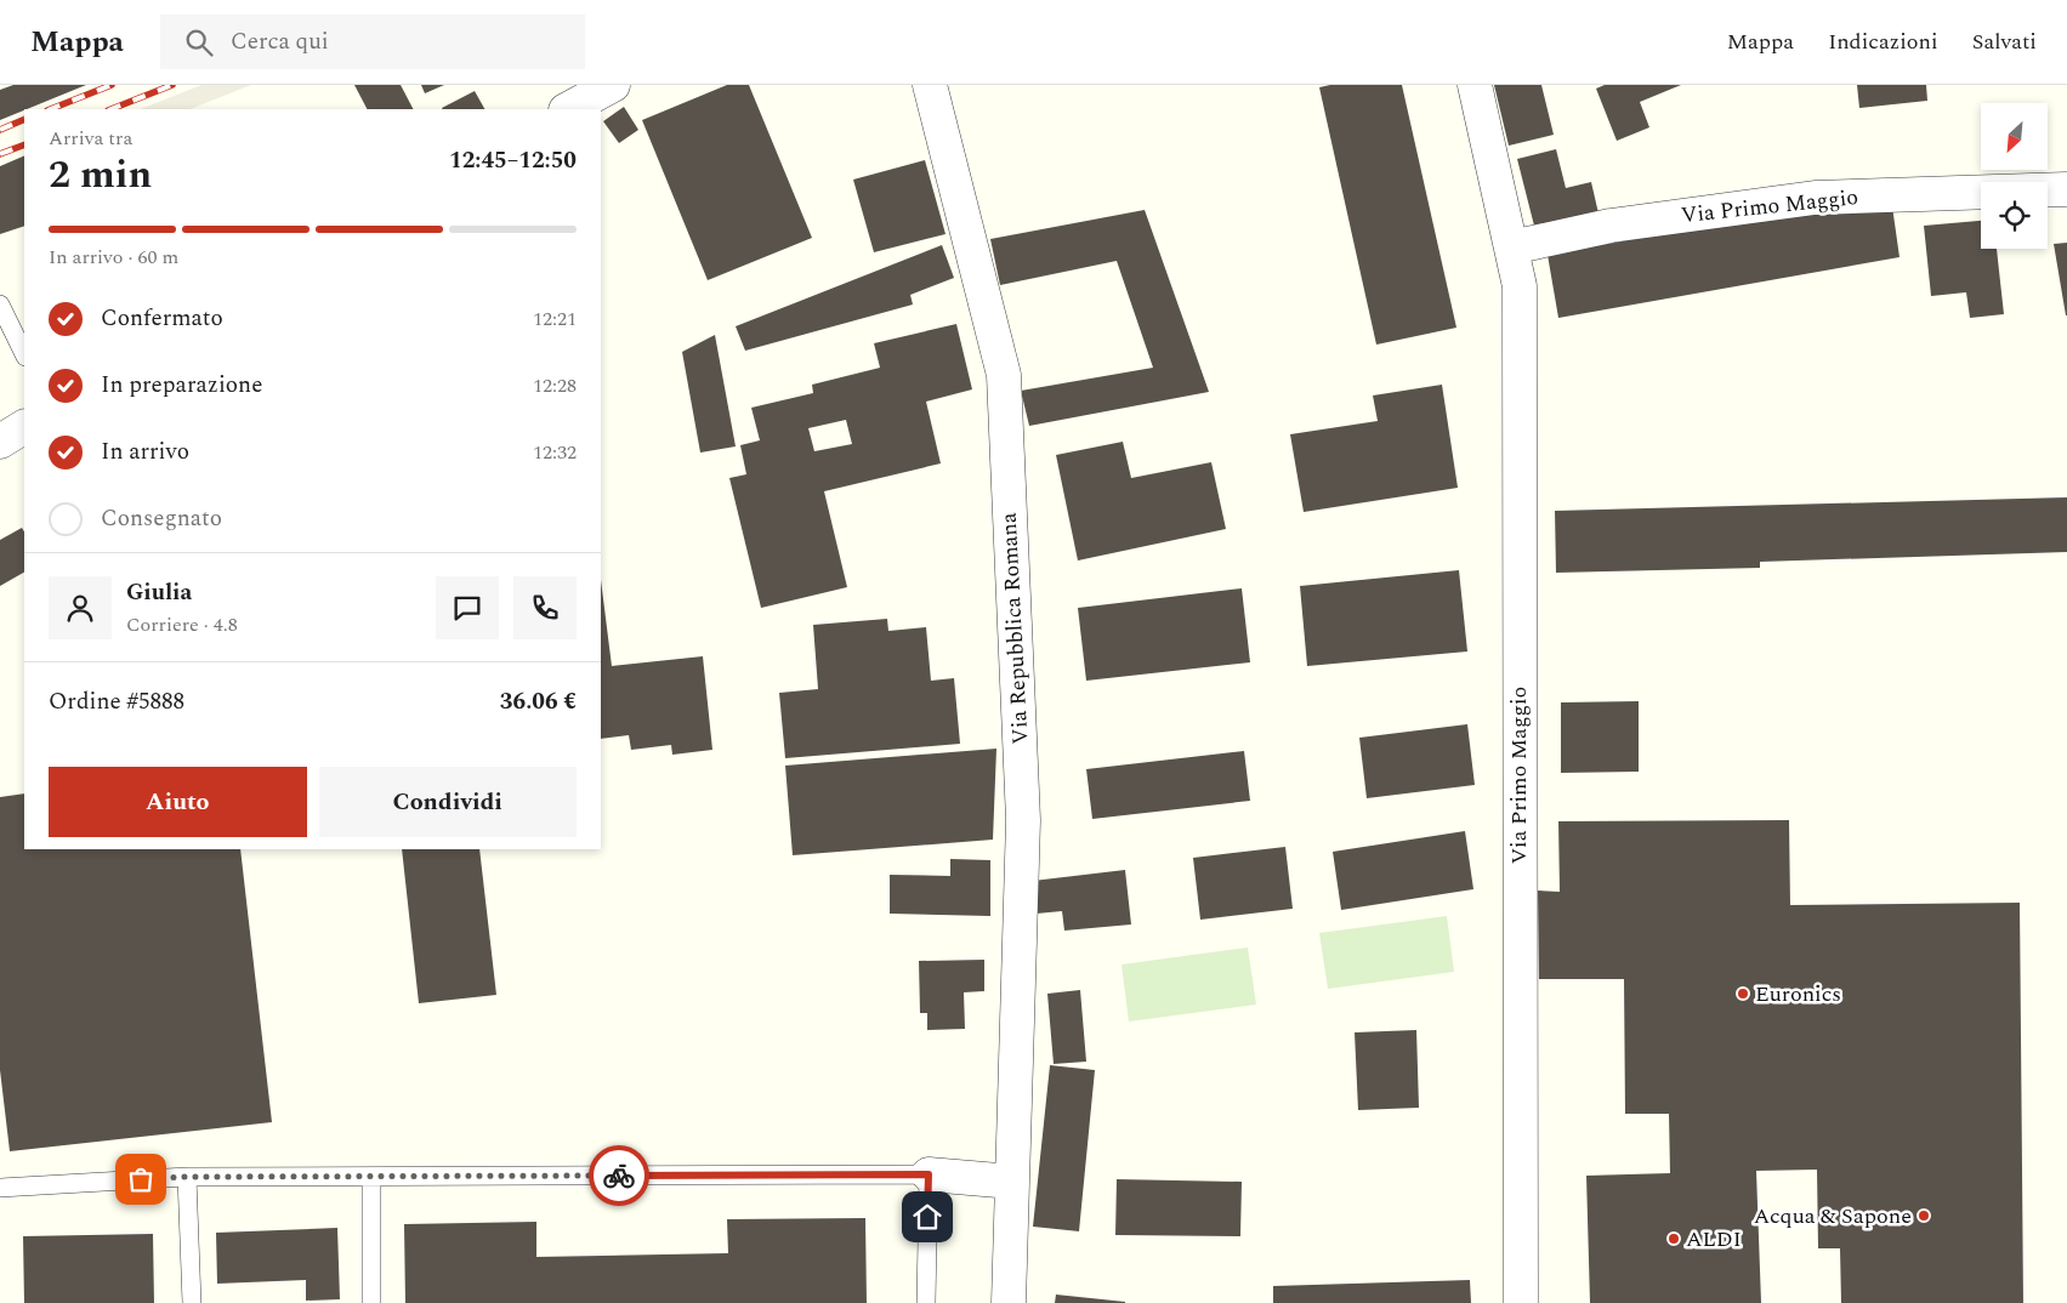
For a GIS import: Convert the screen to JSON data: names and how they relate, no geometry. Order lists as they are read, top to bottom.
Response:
{
  "streets": {
    "street": ["Via Primo Maggio", "Via Repubblica Romana"]
  },
  "places": ["Euronics", "Acqua & Sapone", "ALDI"],
  "north": "bottom left",
  "page": {
    "header": "Mappa",
    "search": "Cerca qui",
    "nav": ["Mappa", "Indicazioni", "Salvati"],
    "heading": ["2 min", "Arriva tra", "12:45–12:50"],
    "panel": [
      "Giulia",
      "Corriere · 4.8",
      "Ordine #5888",
      "36.06 €"
    ],
    "bar": "In arrivo · 60 m",
    "list": [
      ["Confermato", "12:21"],
      ["In preparazione", "12:28"],
      ["In arrivo", "12:32"],
      "Consegnato"
    ],
    "buttons": ["Aiuto", "Condividi"]
  }
}
